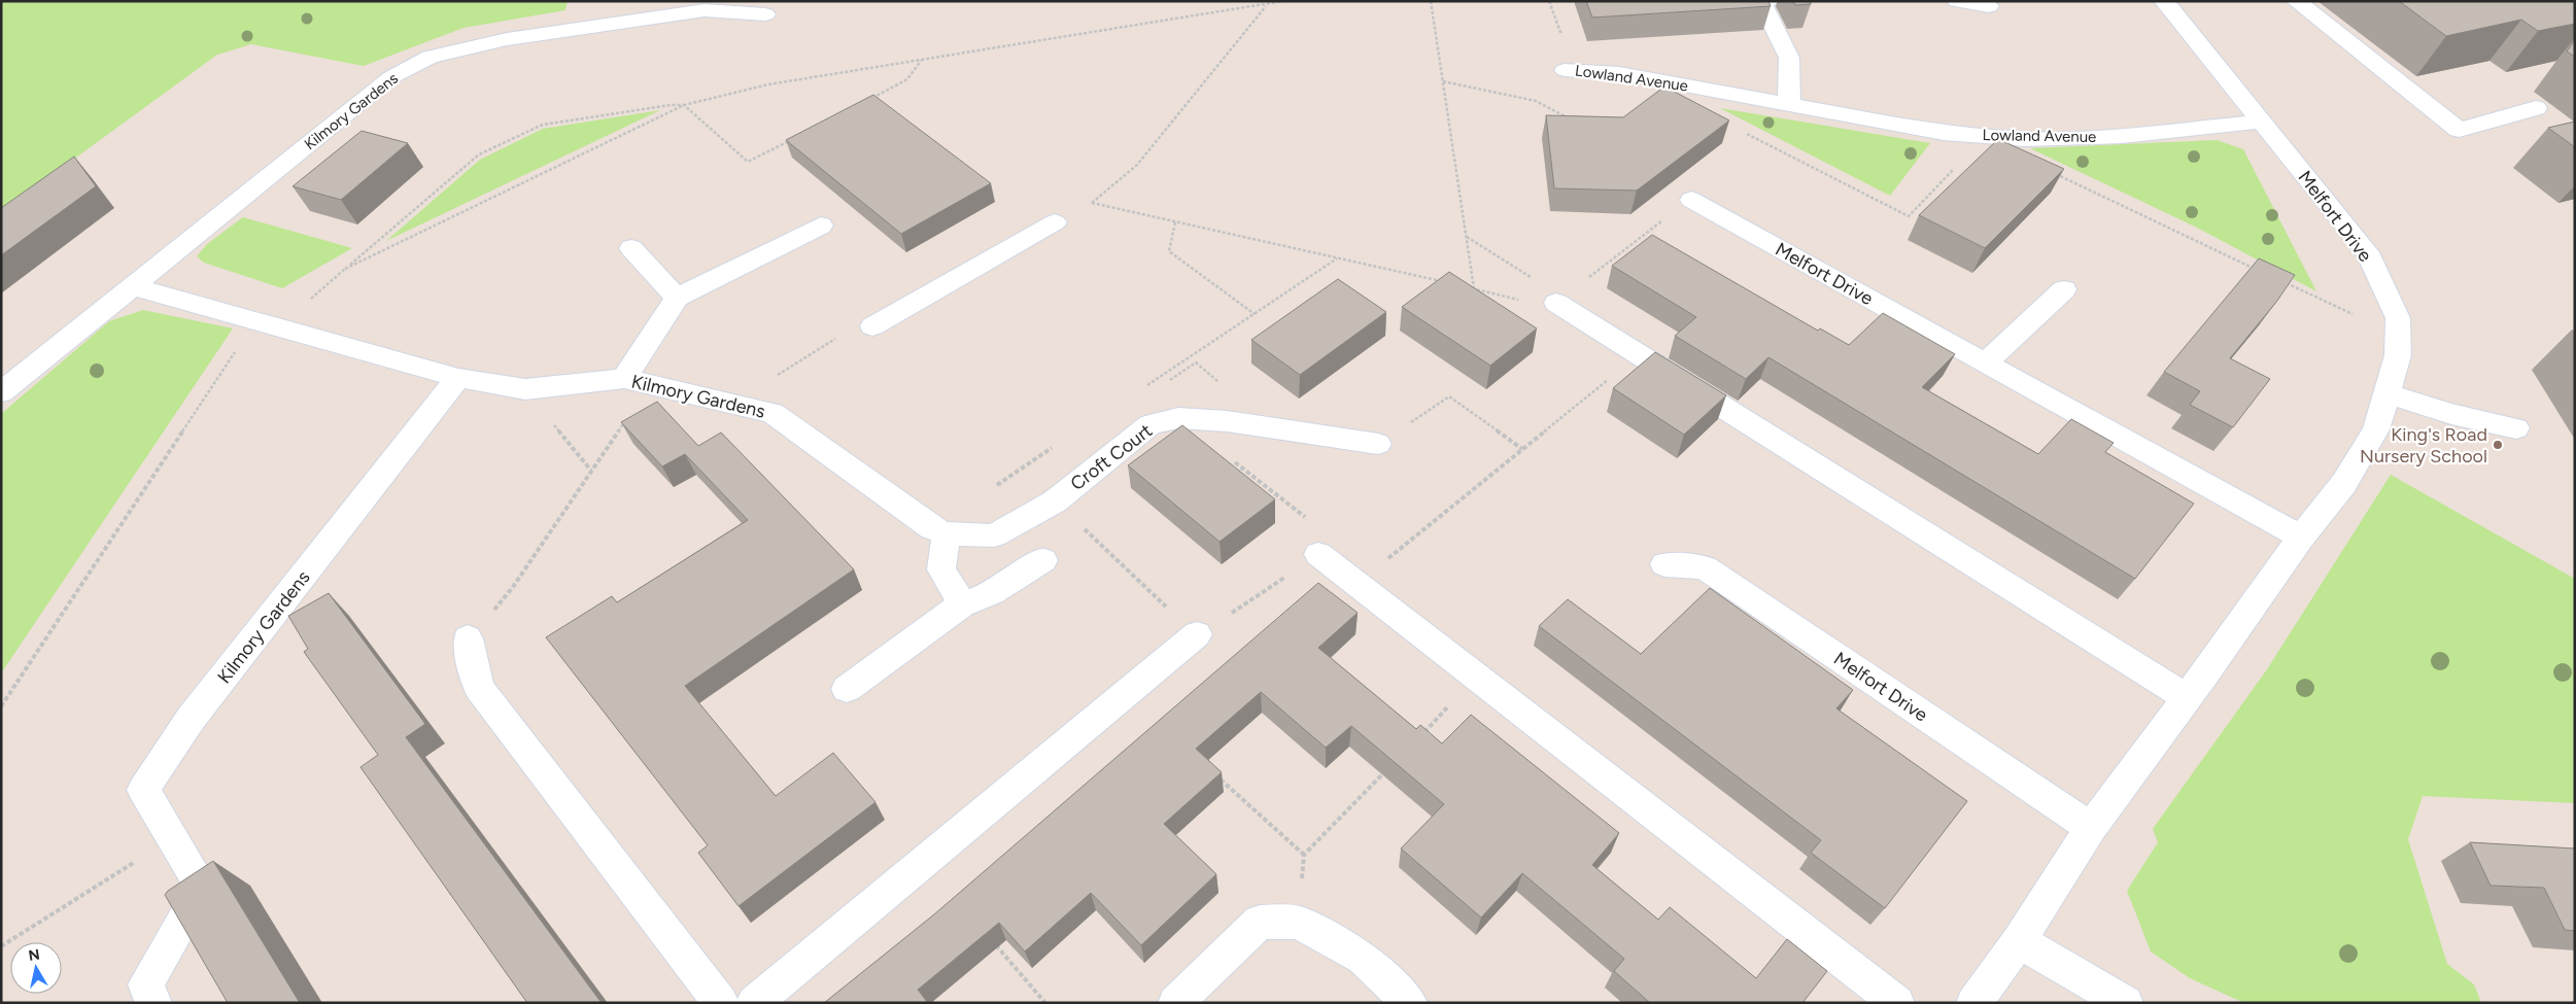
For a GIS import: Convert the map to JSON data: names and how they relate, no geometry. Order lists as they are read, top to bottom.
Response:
{
  "streets": {
    "street": [
      "Lowland Avenue",
      "Kilmory Gardens",
      "Melfort Drive",
      "Croft Court"
    ]
  },
  "crossings": [
    ["Lowland Avenue", "Melfort Drive"],
    ["Kilmory Gardens", "Croft Court"]
  ],
  "places": ["King's Road Nursery School"],
  "north": "top"
}
